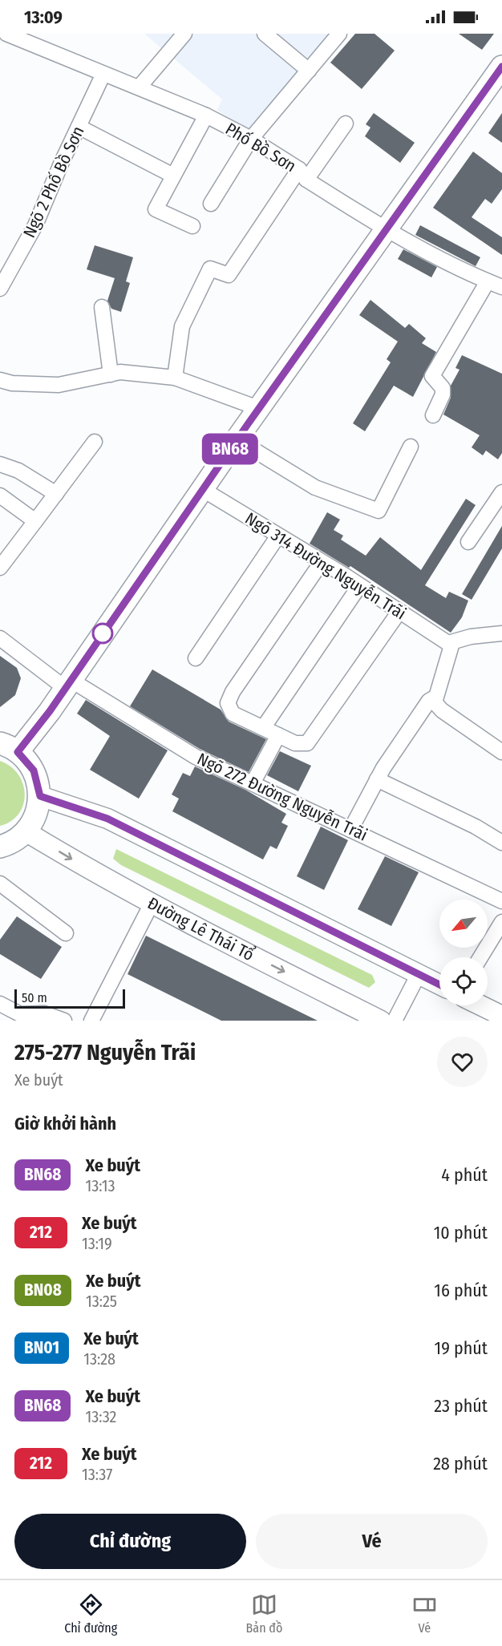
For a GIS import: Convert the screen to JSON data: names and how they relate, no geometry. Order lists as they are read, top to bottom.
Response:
{
  "streets": {
    "main road": ["Đường Lê Thái Tổ"],
    "street": [
      "Phố Bồ Sơn",
      "Ngõ 2 Phố Bồ Sơn",
      "Ngõ 314 Đường Nguyễn Trãi",
      "Ngõ 272 Đường Nguyễn Trãi"
    ]
  },
  "crossings": [
    ["Phố Bồ Sơn", "Ngõ 2 Phố Bồ Sơn"]
  ],
  "lines": ["bus line BN68"],
  "scale_bar": "50 m",
  "north": "bottom left",
  "page": {
    "status": "13:09",
    "on_map": "BN68",
    "scale": "50 m",
    "heading": [
      ["275-277 Nguyễn Trãi", "Xe buýt"],
      "Giờ khởi hành"
    ],
    "list": [
      {
        "mark": "BN68",
        "name": "Xe buýt",
        "note": "13:13",
        "value": "4 phút"
      },
      {
        "mark": "212",
        "name": "Xe buýt",
        "note": "13:19",
        "value": "10 phút"
      },
      {
        "mark": "BN08",
        "name": "Xe buýt",
        "note": "13:25",
        "value": "16 phút"
      },
      {
        "mark": "BN01",
        "name": "Xe buýt",
        "note": "13:28",
        "value": "19 phút"
      },
      {
        "mark": "BN68",
        "name": "Xe buýt",
        "note": "13:32",
        "value": "23 phút"
      },
      {
        "mark": "212",
        "name": "Xe buýt",
        "note": "13:37",
        "value": "28 phút"
      }
    ],
    "buttons": ["Chỉ đường", "Vé"],
    "tabs": ["Chỉ đường", "Bản đồ", "Vé"]
  }
}
